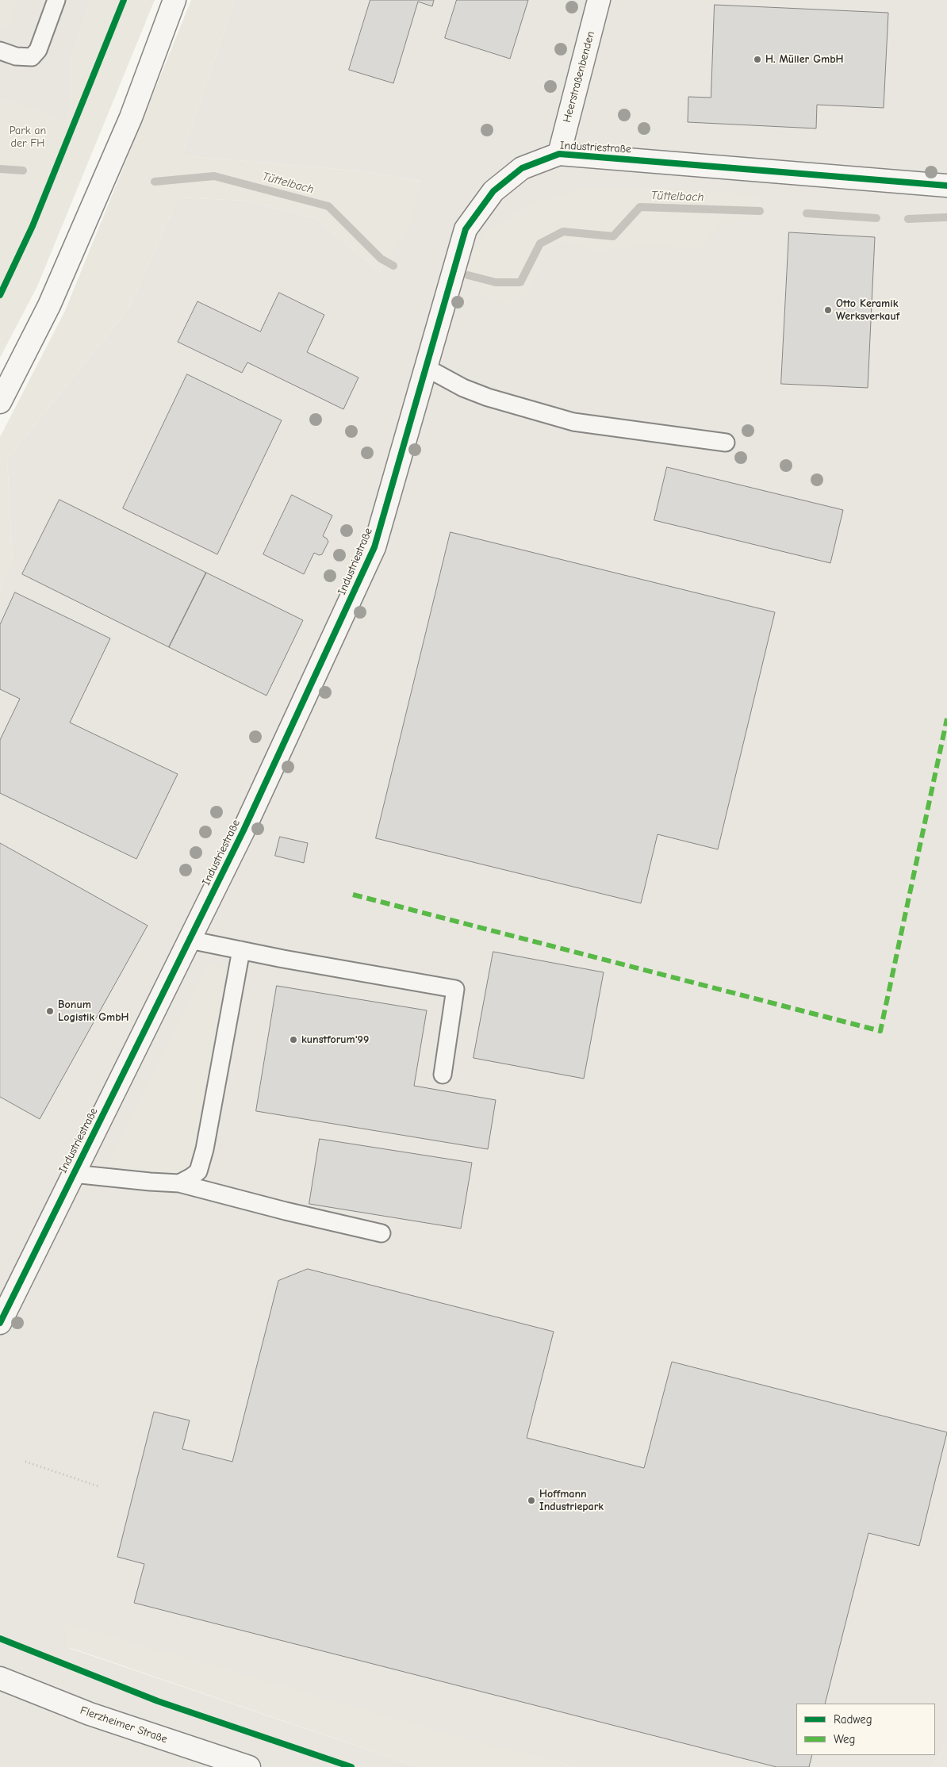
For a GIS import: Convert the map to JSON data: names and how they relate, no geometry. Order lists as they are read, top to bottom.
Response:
{
  "streets": {
    "street": ["Heerstraßenbenden", "Industriestraße", "Flerzheimer Straße"]
  },
  "crossings": [
    ["Heerstraßenbenden", "Industriestraße"]
  ],
  "water": ["Tüttelbach"],
  "parks": ["Park an der FH"],
  "places": [
    "H. Müller GmbH",
    "Otto Keramik Werksverkauf",
    "Bonum Logistik GmbH",
    "kunstforum'99",
    "Hoffmann Industriepark"
  ],
  "legend": ["Radweg", "Weg"]
}
